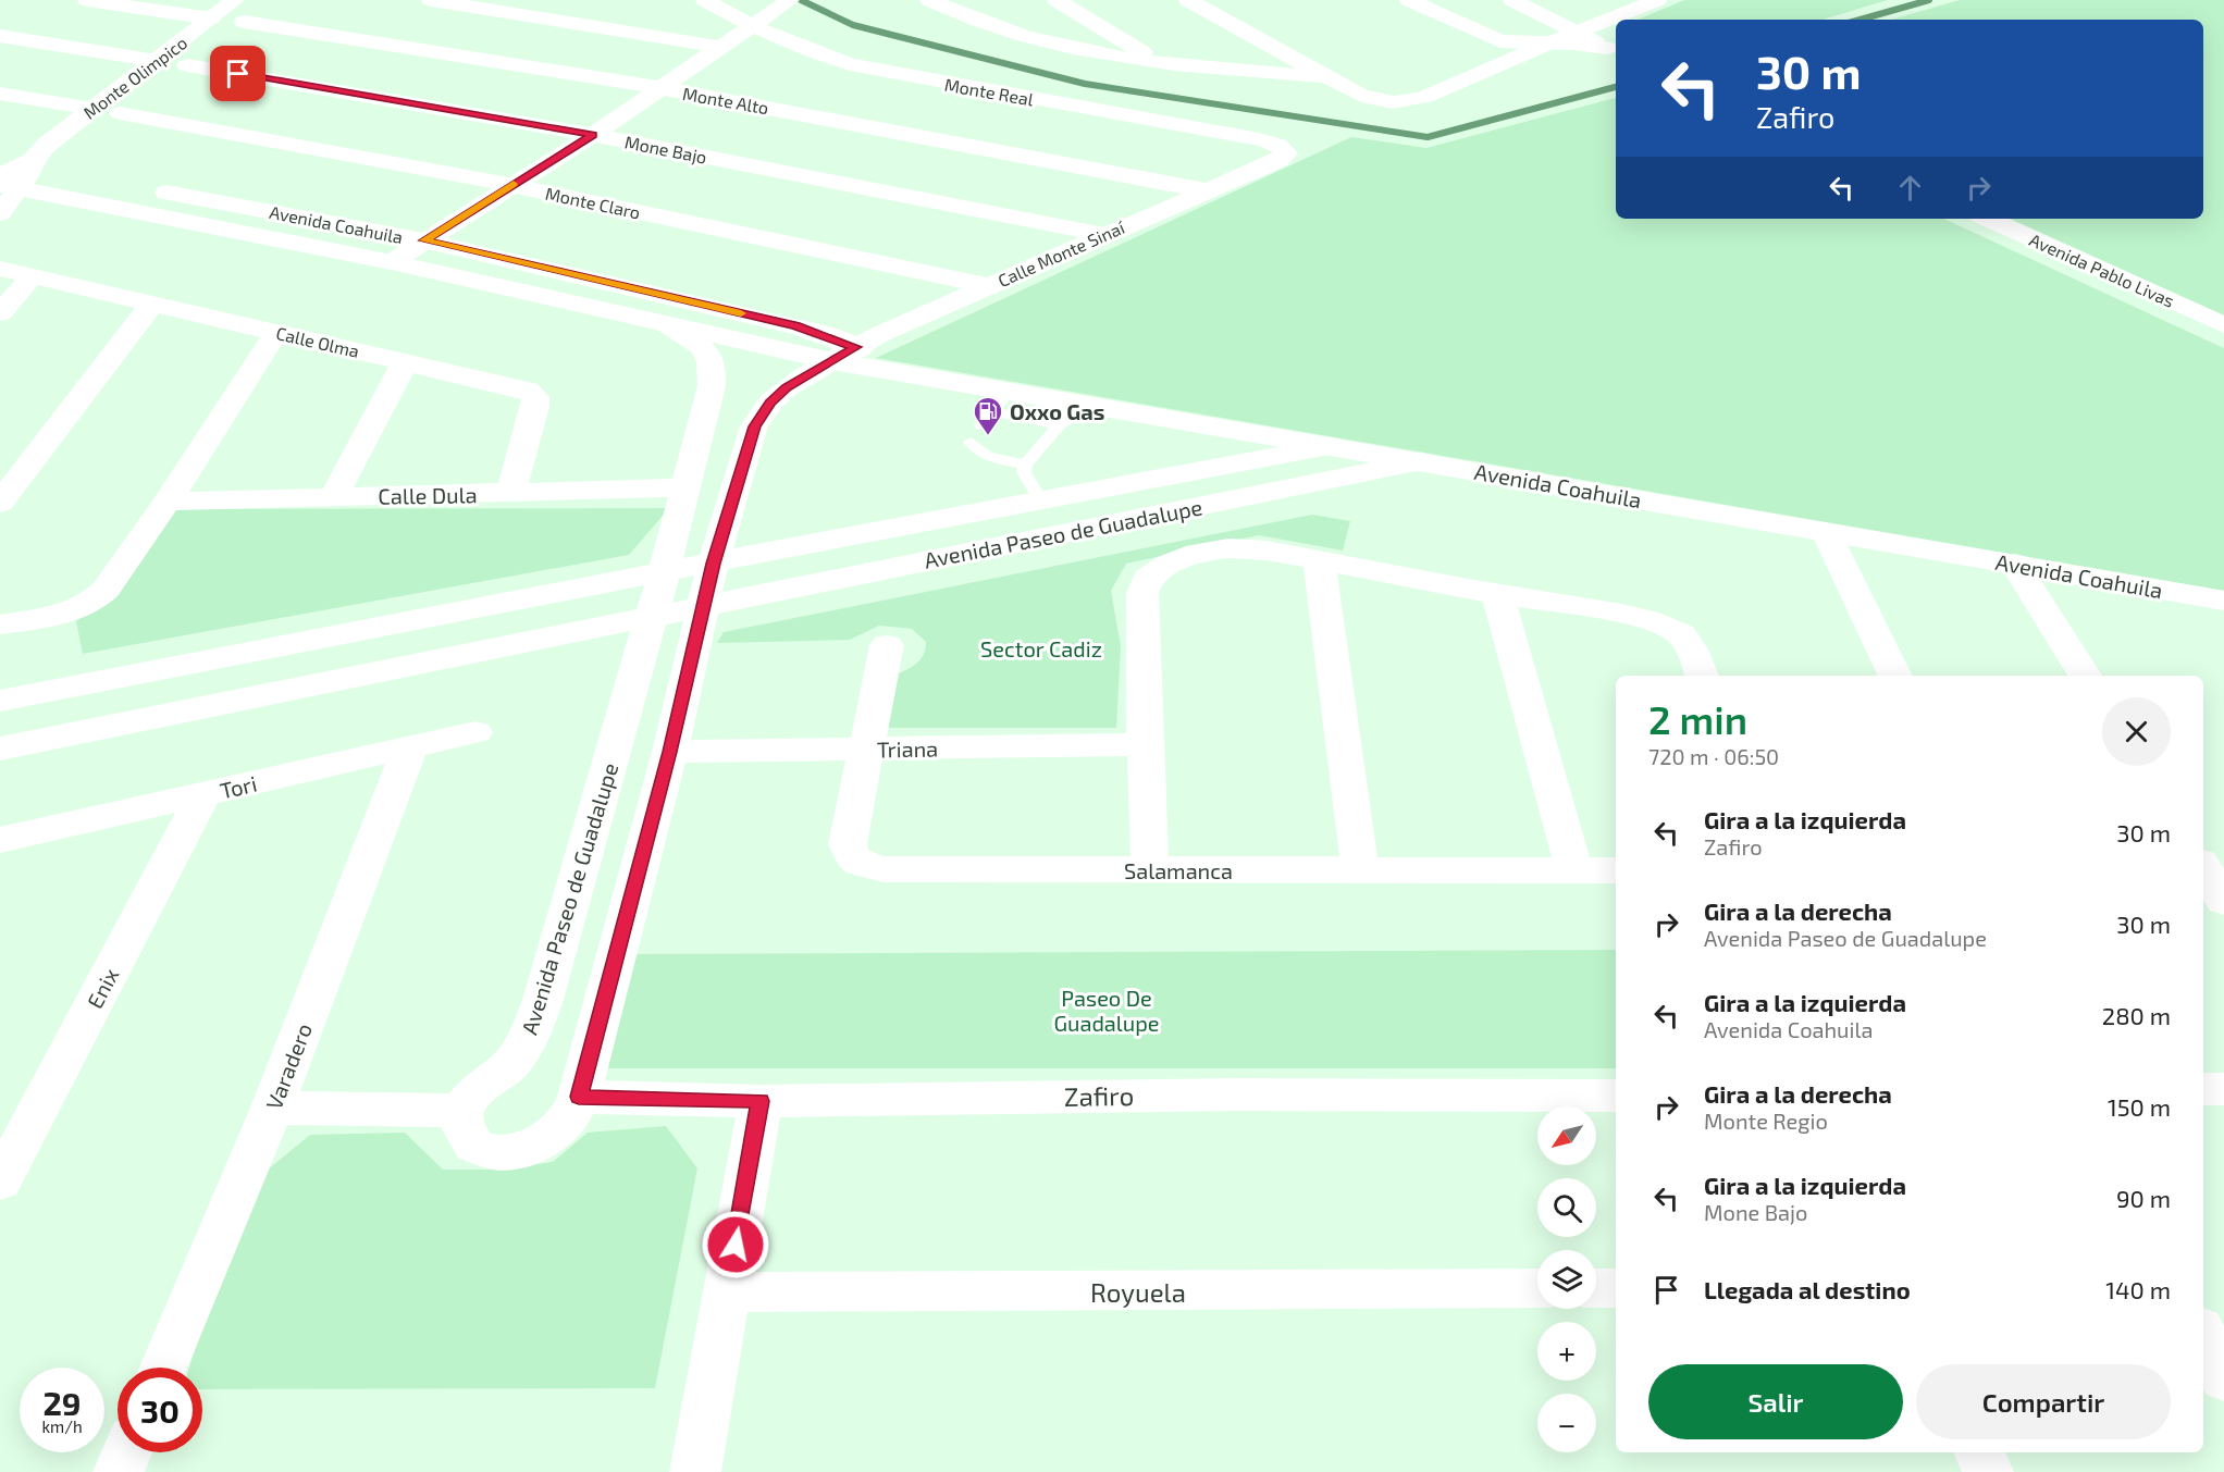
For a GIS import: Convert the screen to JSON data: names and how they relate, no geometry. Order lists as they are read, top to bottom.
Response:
{
  "streets": {
    "street": [
      "Monte Olimpico",
      "Monte Real",
      "Monte Alto",
      "Mone Bajo",
      "Monte Claro",
      "Avenida Coahuila",
      "Calle Monte Sinaí",
      "Avenida Pablo Livas",
      "Calle Olma",
      "Calle Dula",
      "Avenida Paseo de Guadalupe",
      "Triana",
      "Tori",
      "Salamanca",
      "Enix",
      "Varadero",
      "Zafiro",
      "Royuela"
    ]
  },
  "crossings": [
    ["Monte Olimpico", "Avenida Coahuila"],
    ["Monte Real", "Calle Monte Sinaí"],
    ["Monte Alto", "Calle Monte Sinaí"],
    ["Mone Bajo", "Calle Monte Sinaí"],
    ["Monte Claro", "Calle Monte Sinaí"],
    ["Avenida Coahuila", "Calle Monte Sinaí"],
    ["Avenida Coahuila", "Avenida Paseo de Guadalupe"],
    ["Calle Olma", "Calle Dula"],
    ["Calle Dula", "Avenida Paseo de Guadalupe"],
    ["Triana", "Salamanca"],
    ["Tori", "Enix"],
    ["Tori", "Varadero"]
  ],
  "parks": ["Sector Cadiz", "Paseo De Guadalupe"],
  "places": {
    "fuel station": ["Oxxo Gas"]
  },
  "north": "bottom left",
  "page": {
    "turn": ["30 m", "Zafiro"],
    "heading": ["2 min", "720 m · 06:50"],
    "list": [
      {
        "name": "Gira a la izquierda",
        "note": "Zafiro",
        "value": "30 m"
      },
      {
        "name": "Gira a la derecha",
        "note": "Avenida Paseo de Guadalupe",
        "value": "30 m"
      },
      {
        "name": "Gira a la izquierda",
        "note": "Avenida Coahuila",
        "value": "280 m"
      },
      {
        "name": "Gira a la derecha",
        "note": "Monte Regio",
        "value": "150 m"
      },
      {
        "name": "Gira a la izquierda",
        "note": "Mone Bajo",
        "value": "90 m"
      },
      {
        "name": "Llegada al destino",
        "value": "140 m"
      }
    ],
    "map_buttons": ["+", "−"],
    "buttons": ["Salir", "Compartir"],
    "speed": "29 km/h",
    "limit": "30"
  }
}
